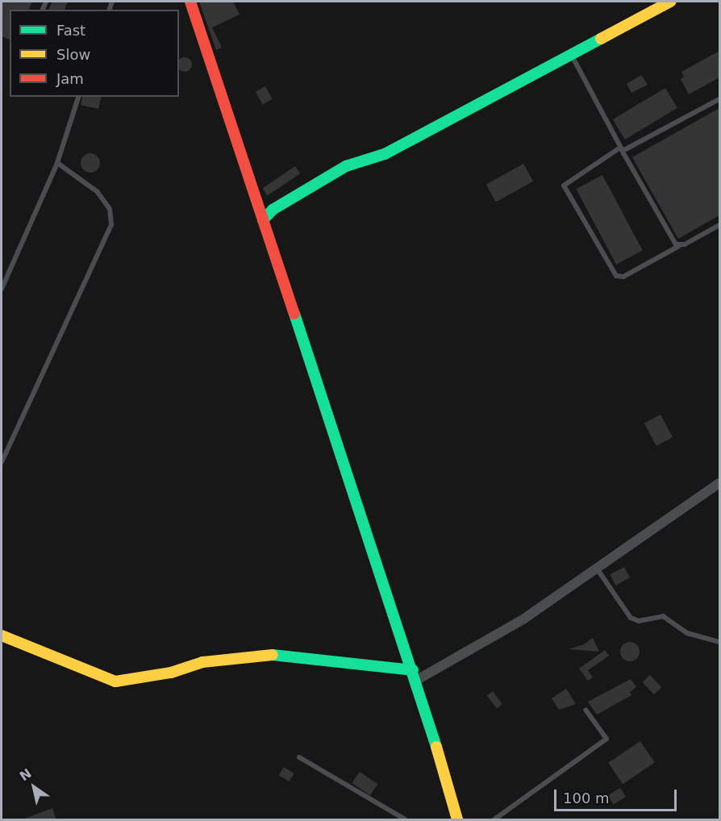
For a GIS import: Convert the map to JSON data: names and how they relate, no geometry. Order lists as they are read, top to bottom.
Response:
{
  "legend": ["Fast", "Slow", "Jam"],
  "scale_bar": "100 m",
  "north": "top left"
}
